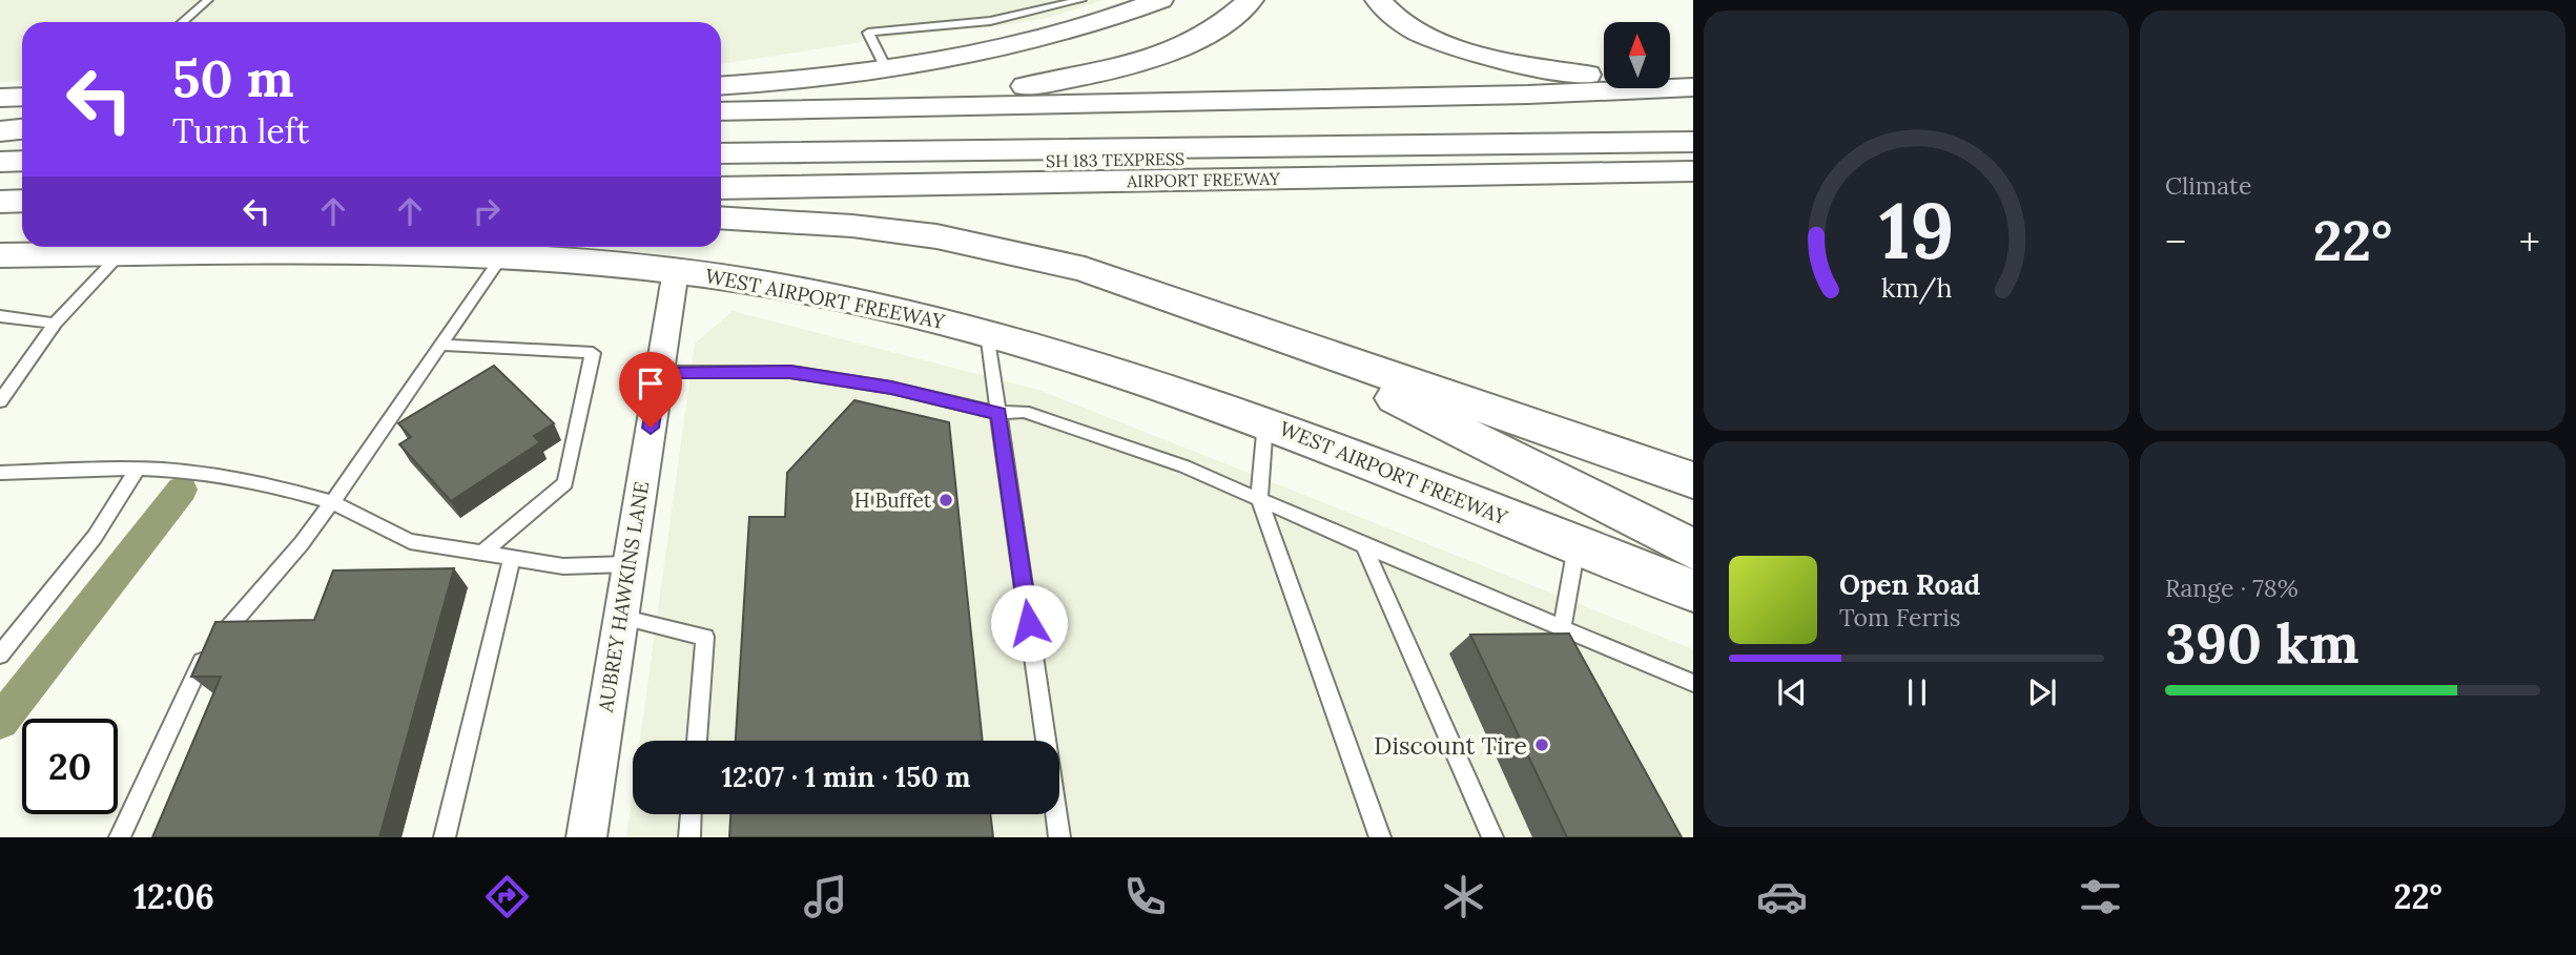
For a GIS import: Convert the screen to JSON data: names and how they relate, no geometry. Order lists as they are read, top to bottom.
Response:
{
  "streets": {
    "main road": ["SH 183 TEXPRESS", "AIRPORT FREEWAY", "WEST AIRPORT FREEWAY"],
    "street": ["AUBREY HAWKINS LANE"]
  },
  "crossings": [
    ["WEST AIRPORT FREEWAY", "AUBREY HAWKINS LANE"]
  ],
  "places": ["H Buffet", "Discount Tire"],
  "north": "top",
  "page": {
    "tile": [
      "Climate",
      ["Range · 78%", "390 km"]
    ],
    "turn": ["50 m", "Turn left"],
    "heat": ["−", "22°", "+"],
    "song": ["Open Road", "Tom Ferris"],
    "limit": "20",
    "trip": "12:07 · 1 min · 150 m",
    "tabs": ["12:06", "22°"],
    "gauge": ["19", "km/h"]
  }
}
